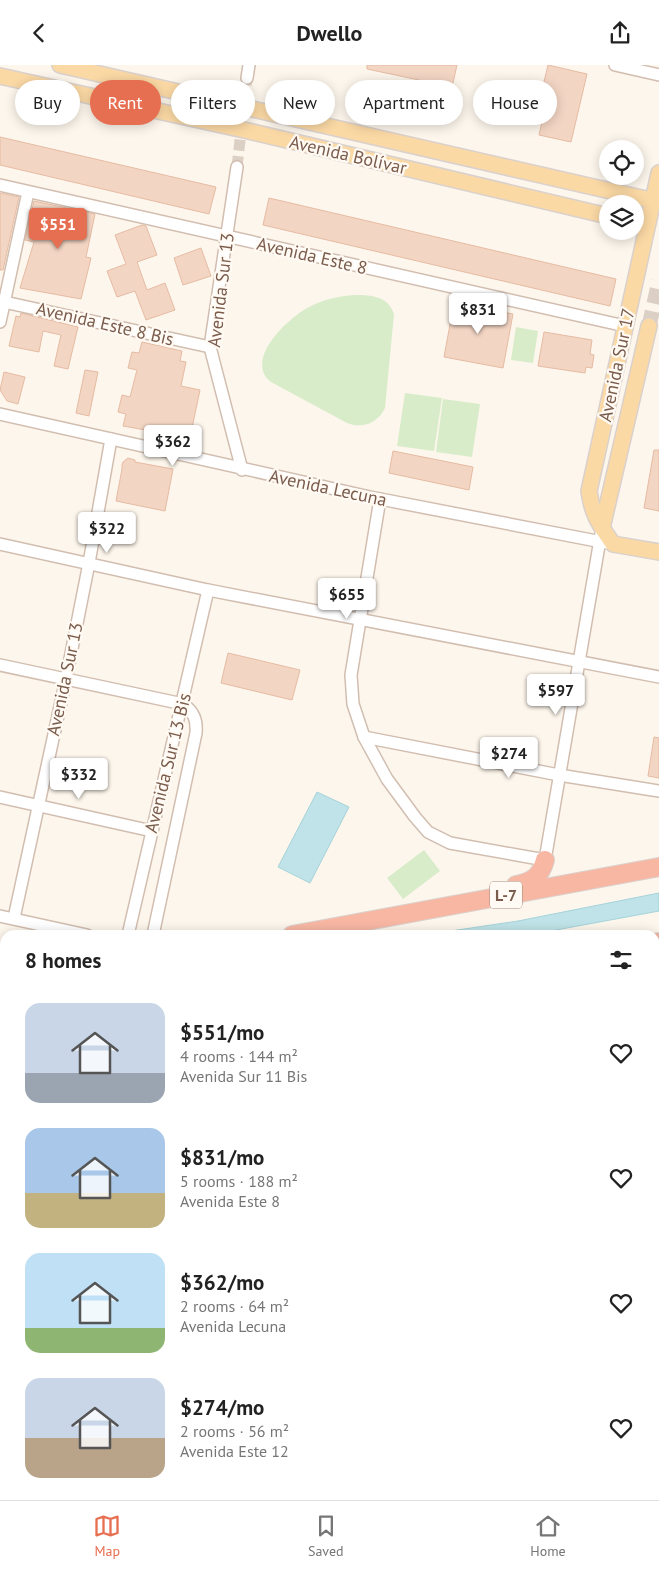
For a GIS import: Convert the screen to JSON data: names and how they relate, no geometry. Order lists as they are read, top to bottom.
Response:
{
  "streets": {
    "highway": ["L-7"],
    "main road": ["Avenida Bolívar", "Avenida Sur 17", "Avenida Lecuna"],
    "street": [
      "Avenida Este 8",
      "Avenida Sur 13",
      "Avenida Este 8 Bis",
      "Avenida Sur 13 Bis"
    ]
  },
  "crossings": [
    ["Avenida Bolívar", "Avenida Sur 17"],
    ["Avenida Este 8", "Avenida Sur 13"],
    ["Avenida Este 8", "Avenida Sur 17"],
    ["Avenida Sur 13", "Avenida Este 8 Bis"],
    ["Avenida Sur 13", "Avenida Lecuna"],
    ["Avenida Sur 17", "Avenida Lecuna"]
  ],
  "page": {
    "header": "Dwello",
    "chip": [
      "Buy",
      "Rent",
      "Filters",
      "New",
      "Apartment",
      "House"
    ],
    "price": [
      "$551",
      "$831",
      "$362",
      "$322",
      "$655",
      "$597",
      "$274",
      "$332"
    ],
    "heading": "8 homes",
    "list": [
      {
        "name": "$551/mo",
        "note": "4 rooms · 144 m² · Avenida Sur 11 Bis"
      },
      {
        "name": "$831/mo",
        "note": "5 rooms · 188 m² · Avenida Este 8"
      },
      {
        "name": "$362/mo",
        "note": "2 rooms · 64 m² · Avenida Lecuna"
      },
      {
        "name": "$274/mo",
        "note": "2 rooms · 56 m² · Avenida Este 12"
      }
    ],
    "tabs": ["Map", "Saved", "Home"]
  }
}
